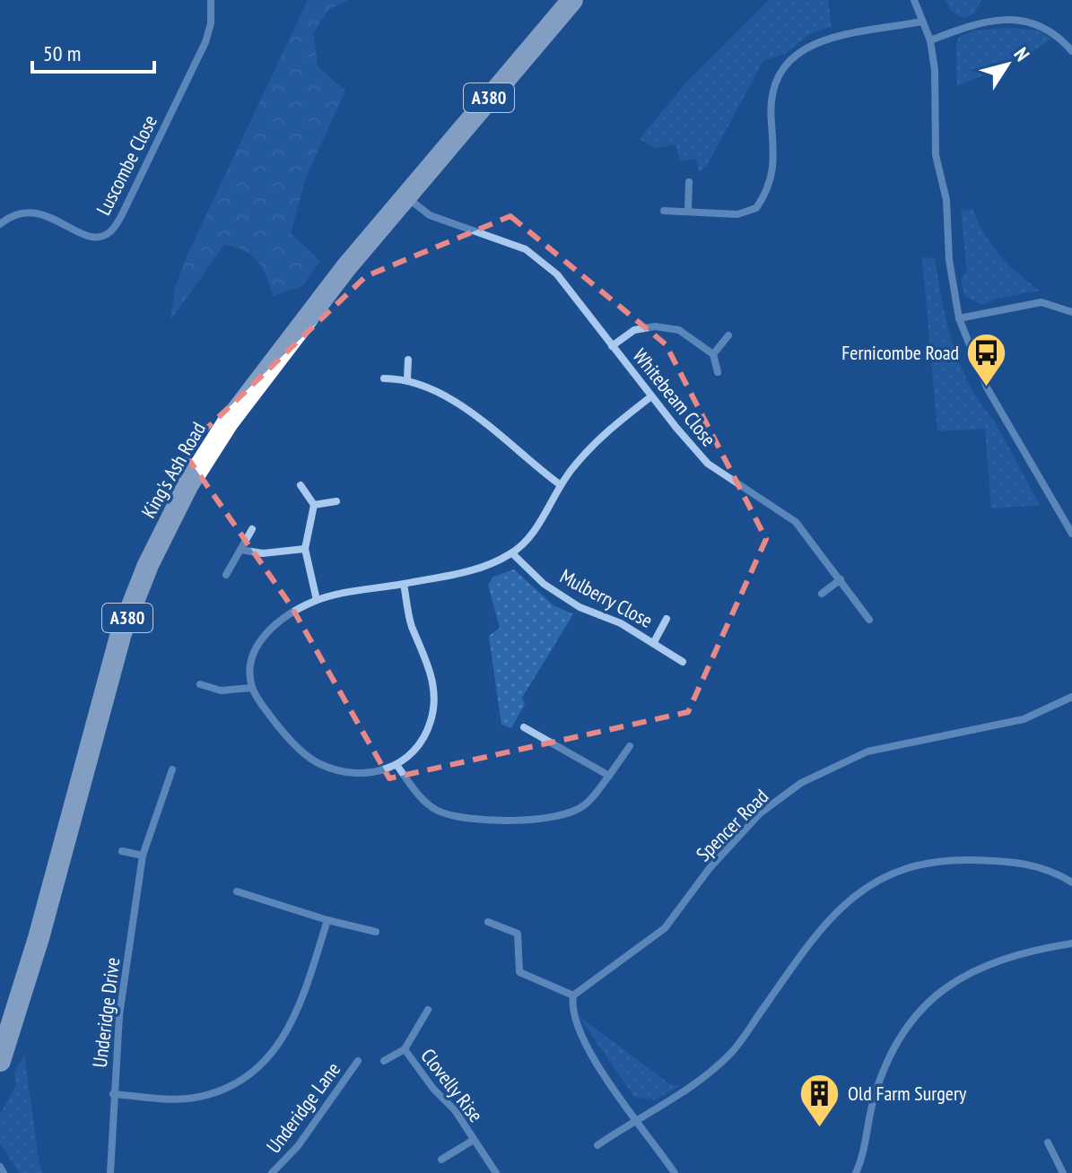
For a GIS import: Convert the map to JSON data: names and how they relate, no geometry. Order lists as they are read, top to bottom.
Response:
{
  "streets": {
    "highway": ["A380", "King's Ash Road"],
    "street": [
      "Luscombe Close",
      "Whitebeam Close",
      "Mulberry Close",
      "Spencer Road",
      "Underidge Drive",
      "Clovelly Rise",
      "Underidge Lane"
    ]
  },
  "crossings": [
    ["Whitebeam Close", "King's Ash Road"]
  ],
  "places": {
    "bus stop": ["Fernicombe Road"],
    "building": ["Old Farm Surgery"]
  },
  "scale_bar": "50 m",
  "north": "top right"
}
